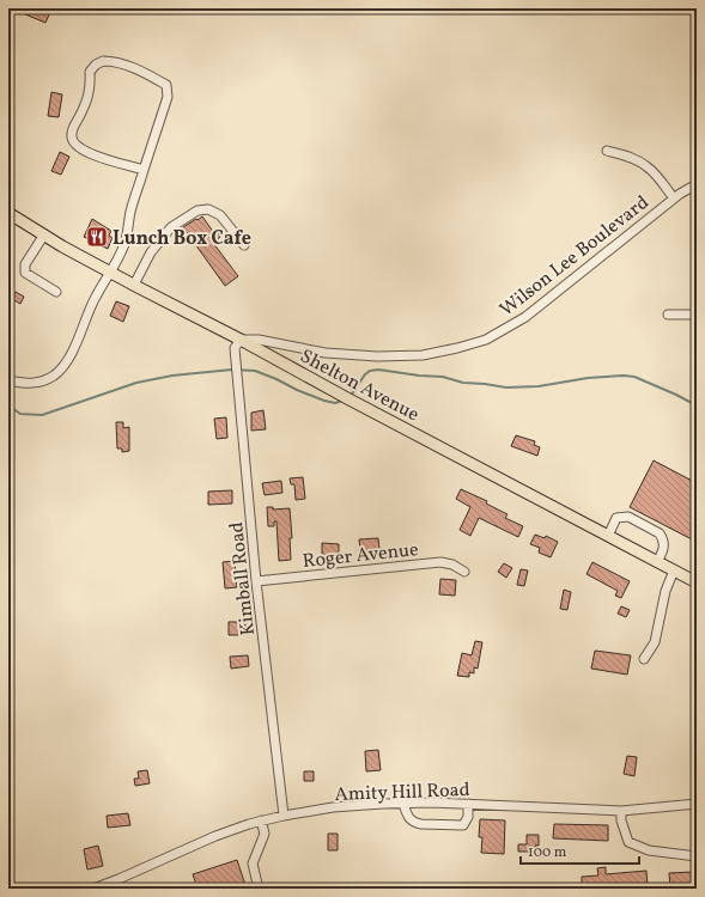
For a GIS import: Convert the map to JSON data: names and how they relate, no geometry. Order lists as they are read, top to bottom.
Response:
{
  "streets": {
    "main road": ["Shelton Avenue"],
    "street": [
      "Wilson Lee Boulevard",
      "Roger Avenue",
      "Kimball Road",
      "Amity Hill Road"
    ]
  },
  "crossings": [
    ["Wilson Lee Boulevard", "Shelton Avenue"],
    ["Wilson Lee Boulevard", "Kimball Road"],
    ["Shelton Avenue", "Kimball Road"],
    ["Roger Avenue", "Kimball Road"],
    ["Kimball Road", "Amity Hill Road"]
  ],
  "places": {
    "restaurant": ["Lunch Box Cafe"]
  },
  "scale_bar": "100 m"
}
